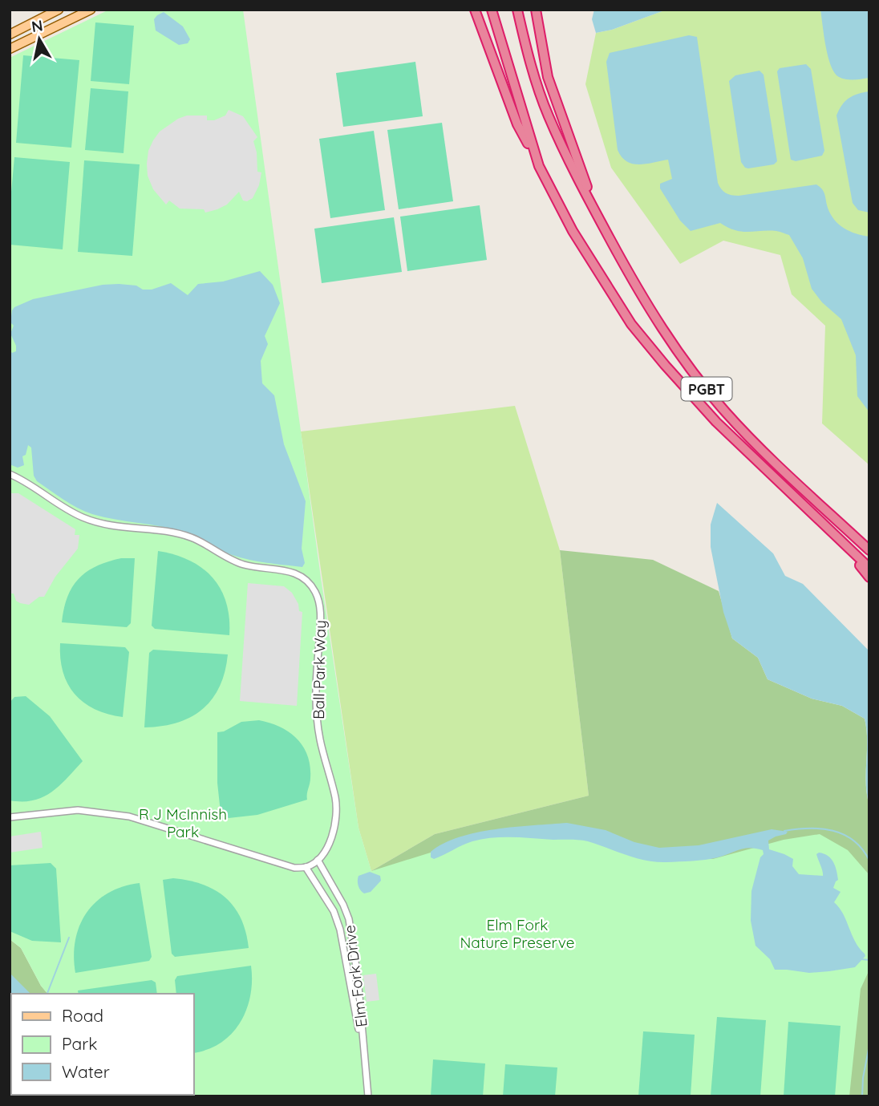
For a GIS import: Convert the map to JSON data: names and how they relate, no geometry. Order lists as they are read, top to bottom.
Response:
{
  "streets": {
    "highway": ["PGBT"],
    "street": ["Ball Park Way", "Elm Fork Drive"]
  },
  "crossings": [
    ["Ball Park Way", "Elm Fork Drive"]
  ],
  "parks": ["R J McInnish Park", "Elm Fork Nature Preserve"],
  "legend": ["Road", "Park", "Water"],
  "north": "top"
}
